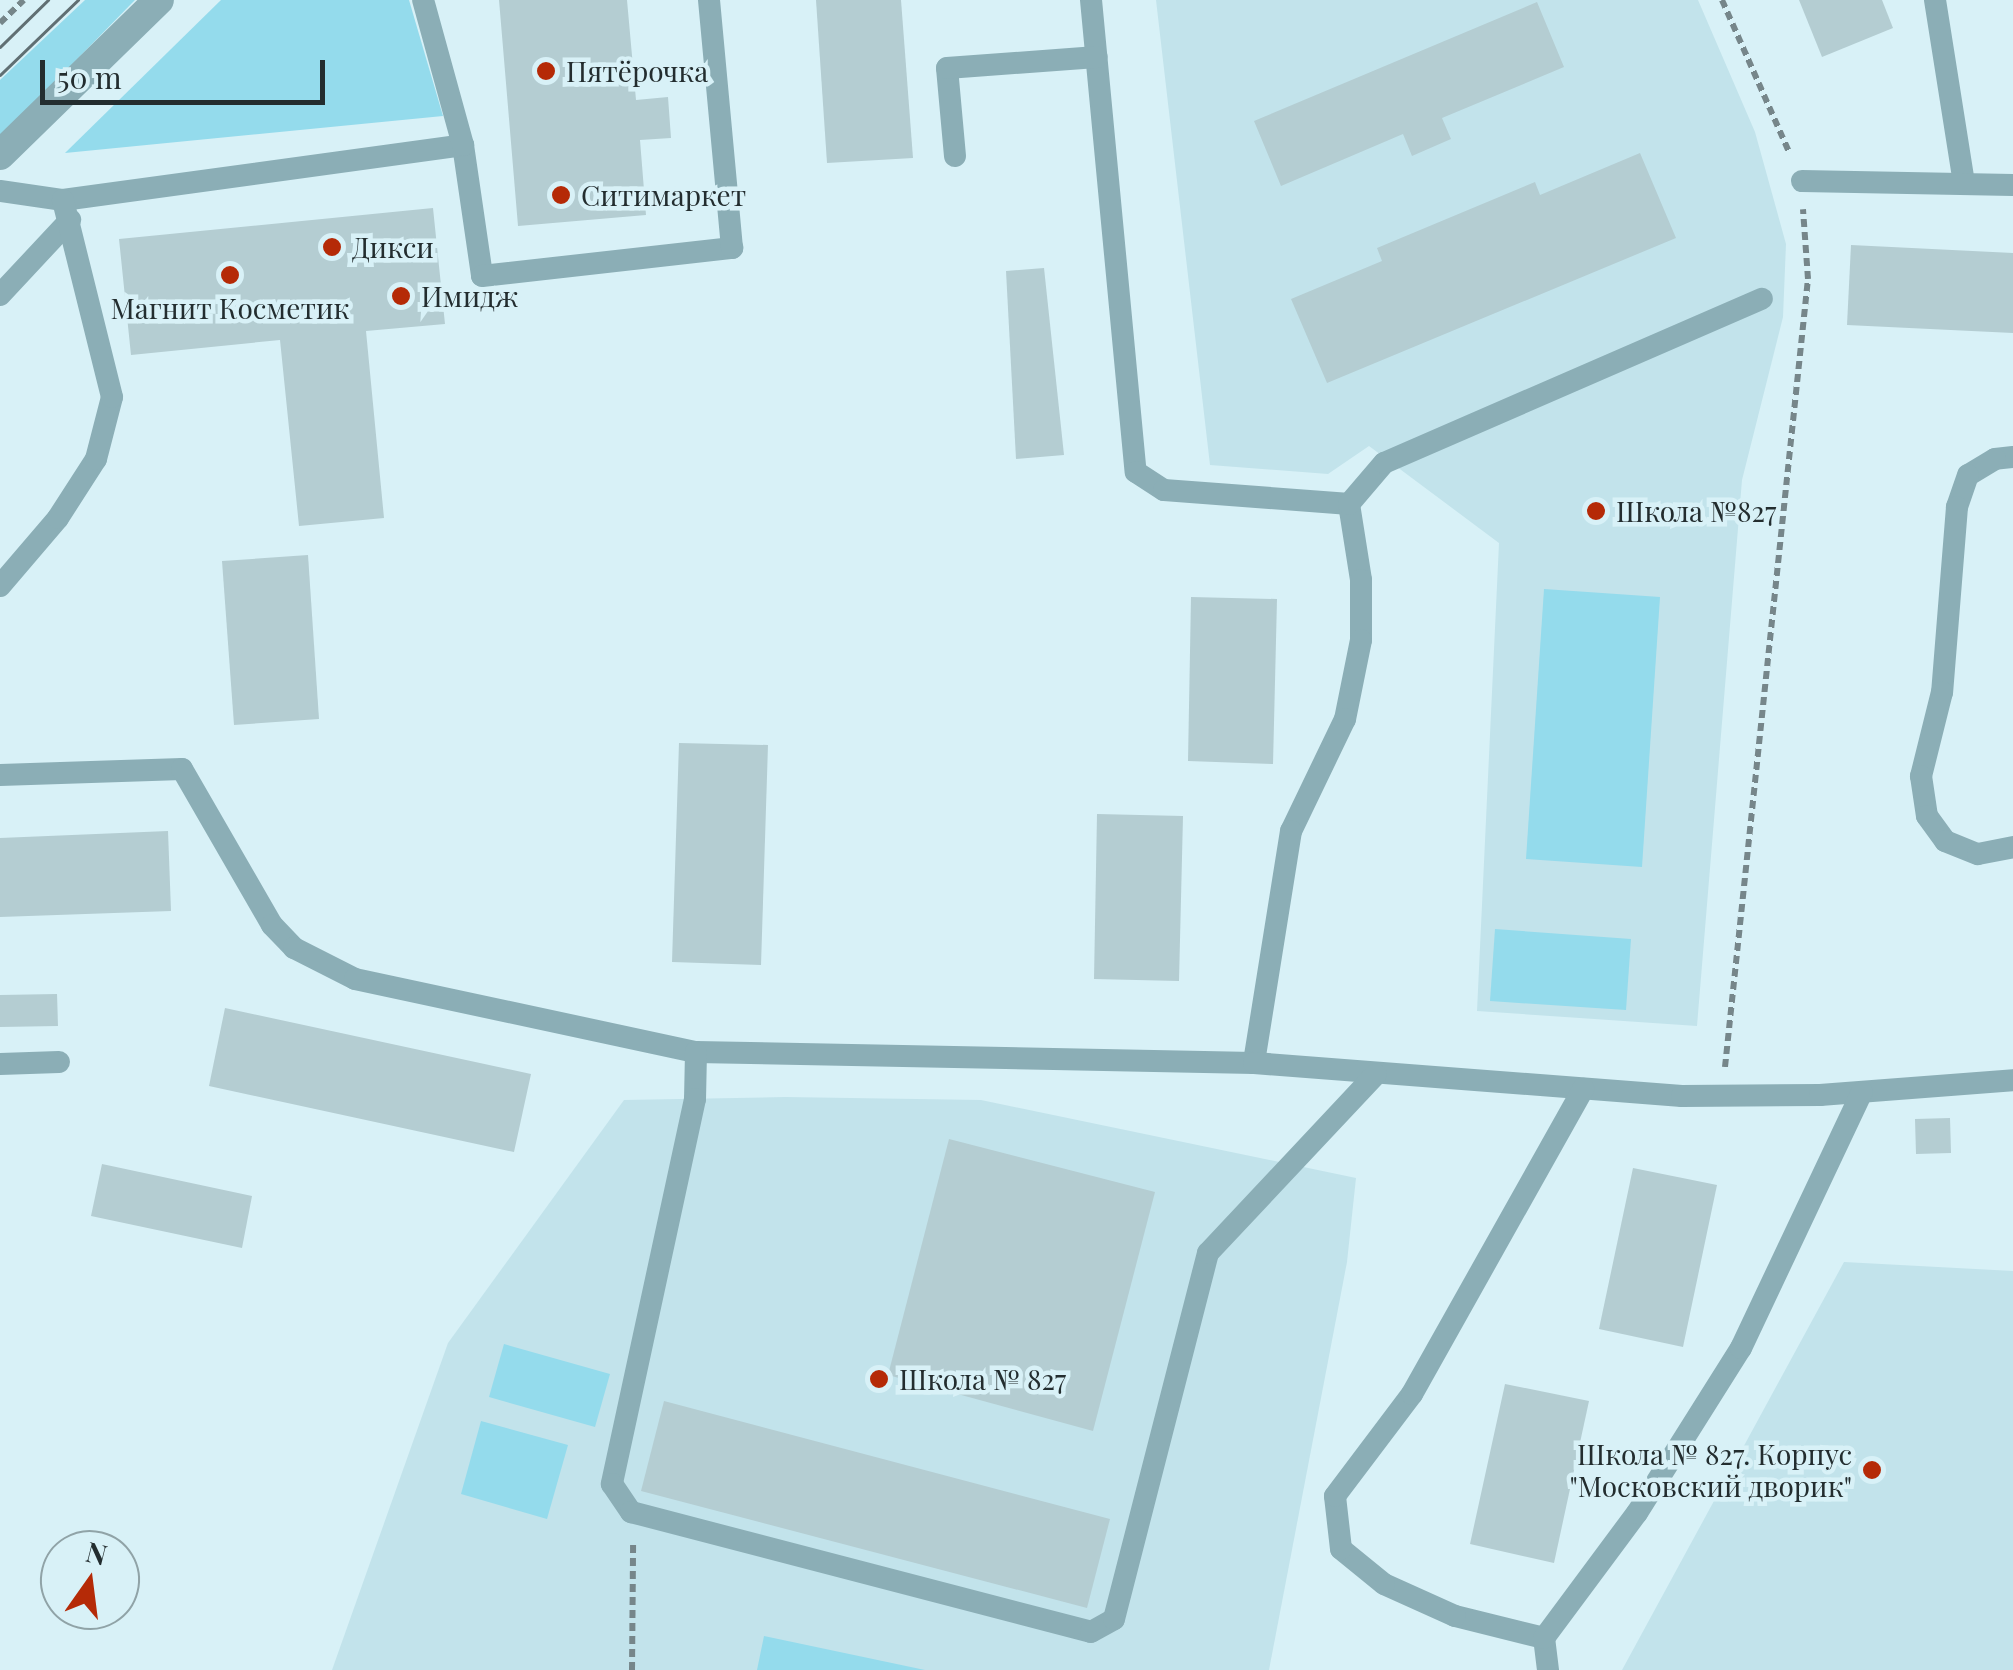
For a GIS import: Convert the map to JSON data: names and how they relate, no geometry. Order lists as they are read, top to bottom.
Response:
{
  "places": [
    "Пятёрочка",
    "Ситимаркет",
    "Дикси",
    "Магнит Косметик",
    "Имидж",
    "Школа №827",
    "Школа № 827",
    "Школа № 827. Корпус \"Московский дворик\""
  ],
  "scale_bar": "50 m",
  "north": "top"
}
